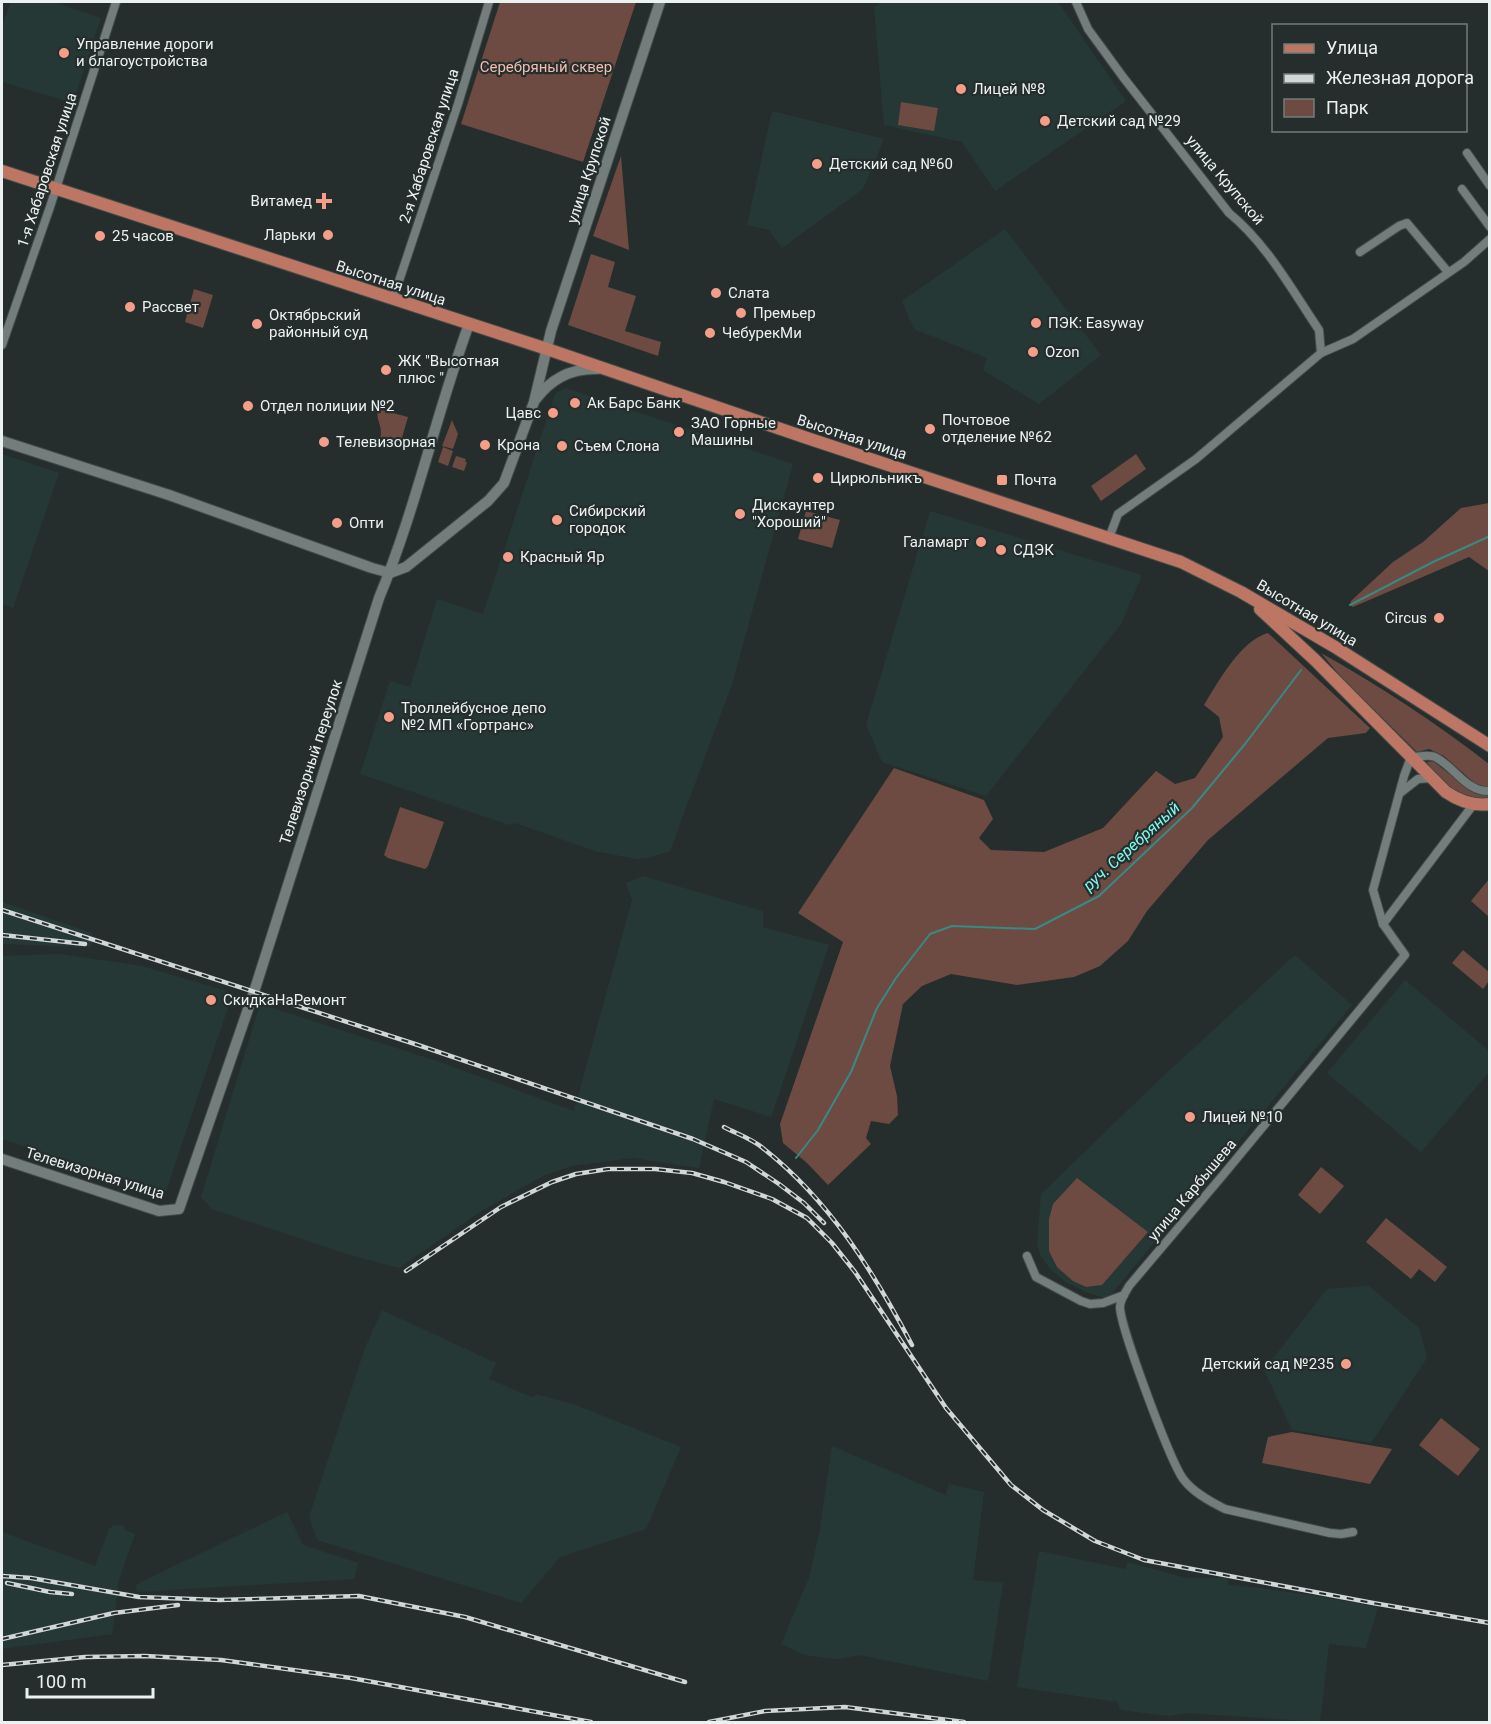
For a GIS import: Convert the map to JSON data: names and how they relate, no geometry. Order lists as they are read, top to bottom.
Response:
{
  "streets": {
    "main road": ["Высотная улица"],
    "street": [
      "2-я Хабаровская улица",
      "1-я Хабаровская улица",
      "улица Крупской",
      "Телевизорный переулок",
      "Телевизорная улица",
      "улица Карбышева"
    ]
  },
  "crossings": [
    ["2-я Хабаровская улица", "Высотная улица"],
    ["1-я Хабаровская улица", "Высотная улица"],
    ["улица Крупской", "Высотная улица"],
    ["улица Крупской", "Телевизорный переулок"],
    ["Высотная улица", "Телевизорный переулок"],
    ["Телевизорный переулок", "Телевизорная улица"]
  ],
  "water": ["руч. Серебряный"],
  "parks": ["Серебряный сквер"],
  "places": {
    "other": [
      "Управление дороги и благоустройства",
      "Лицей №8",
      "Детский сад №29",
      "Детский сад №60",
      "Ларьки",
      "25 часов",
      "Слата",
      "Рассвет",
      "Премьер",
      "ПЭК: Easyway",
      "Октябрьский районный суд",
      "ЧебурекМи",
      "Ozon",
      "ЖК \"Высотная плюс \"",
      "Ак Барс Банк",
      "Отдел полиции №2",
      "Цавс",
      "Почтовое отделение №62",
      "ЗАО Горные Машины",
      "Телевизорная",
      "Крона",
      "Съем Слона",
      "Цирюльникъ",
      "Дискаунтер \"Хороший\"",
      "Сибирский городок",
      "Опти",
      "Галамарт",
      "СДЭК",
      "Красный Яр",
      "Circus",
      "Троллейбусное депо №2 МП «Гортранс»",
      "СкидкаНаРемонт",
      "Лицей №10",
      "Детский сад №235"
    ],
    "health": ["Витамед"],
    "transit": ["Почта"]
  },
  "legend": ["Улица", "Железная дорога", "Парк"],
  "scale_bar": "100 m"
}
